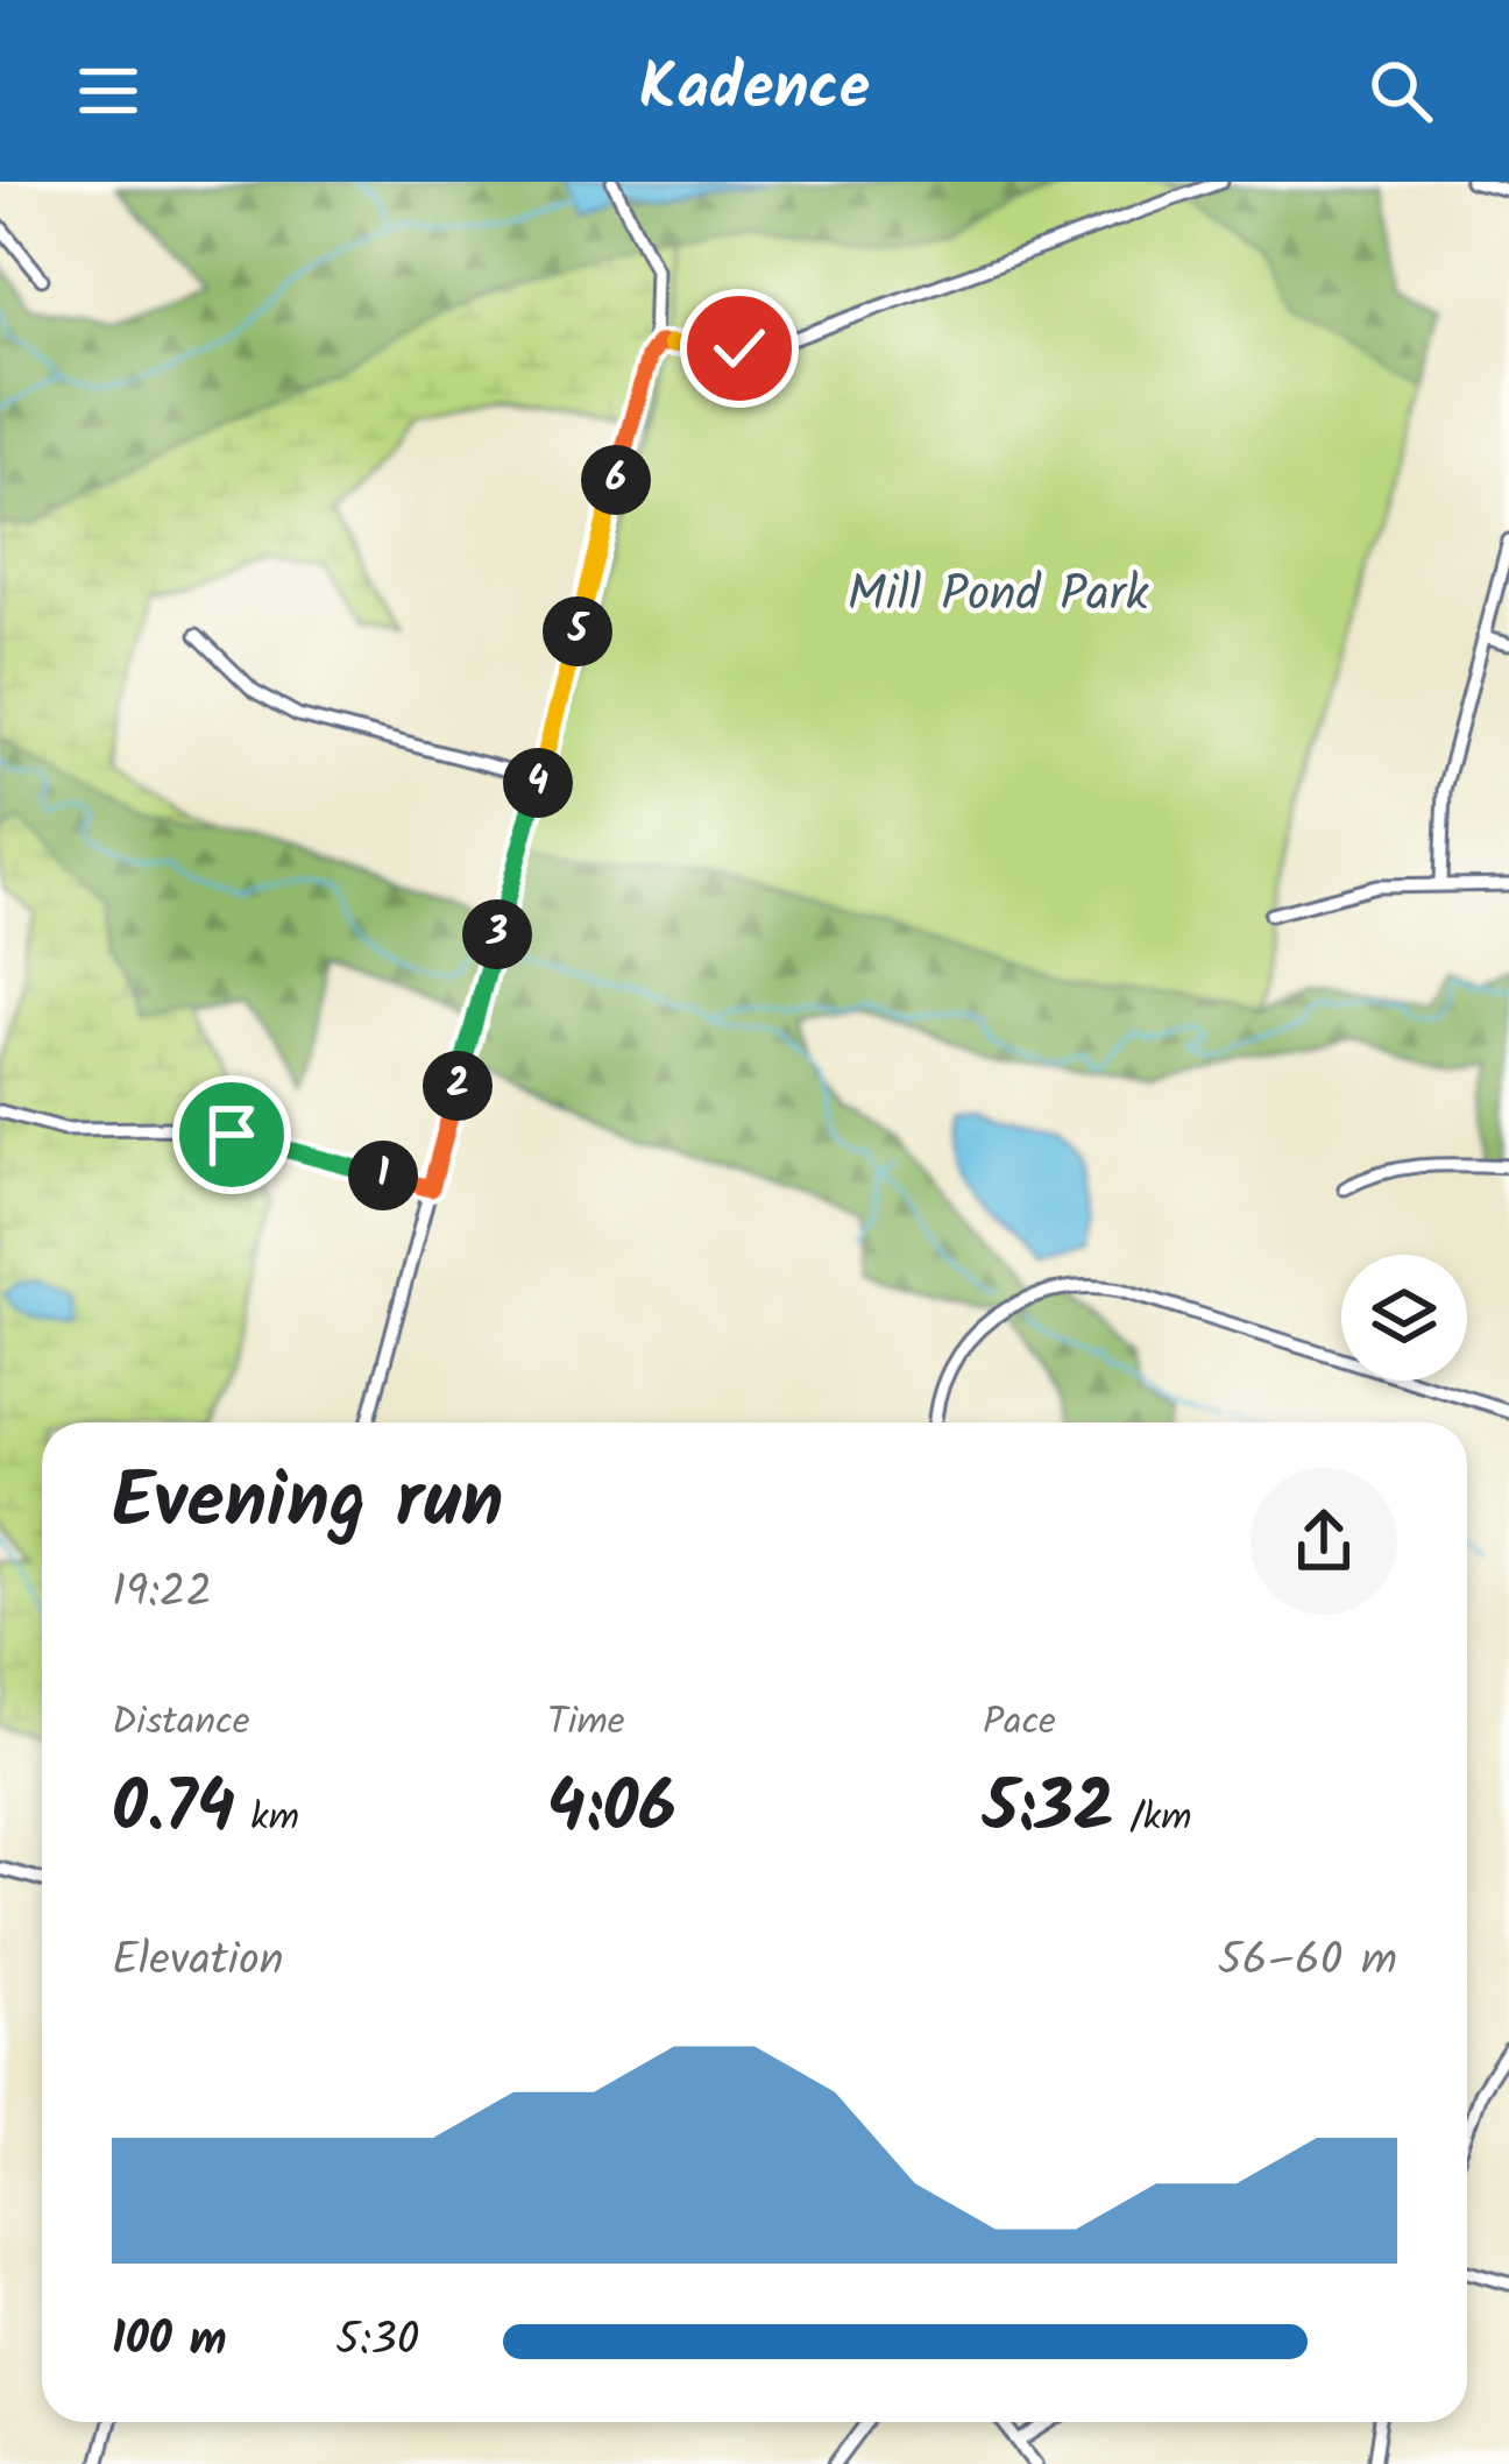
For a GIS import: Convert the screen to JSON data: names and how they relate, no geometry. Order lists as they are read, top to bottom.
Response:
{
  "parks": ["Mill Pond Park"],
  "page": {
    "header": "Kadence",
    "pins": [
      "6",
      "5",
      "4",
      "3",
      "2",
      "1"
    ],
    "heading": ["Evening run", "19:22"],
    "stats": [
      ["Distance", "0.74 km"],
      ["Time", "4:06"],
      ["Pace", "5:32 /km"]
    ],
    "chart": ["Elevation", "56–60 m"],
    "list": [
      {
        "name": "100 m",
        "note": "5:30"
      }
    ]
  }
}
